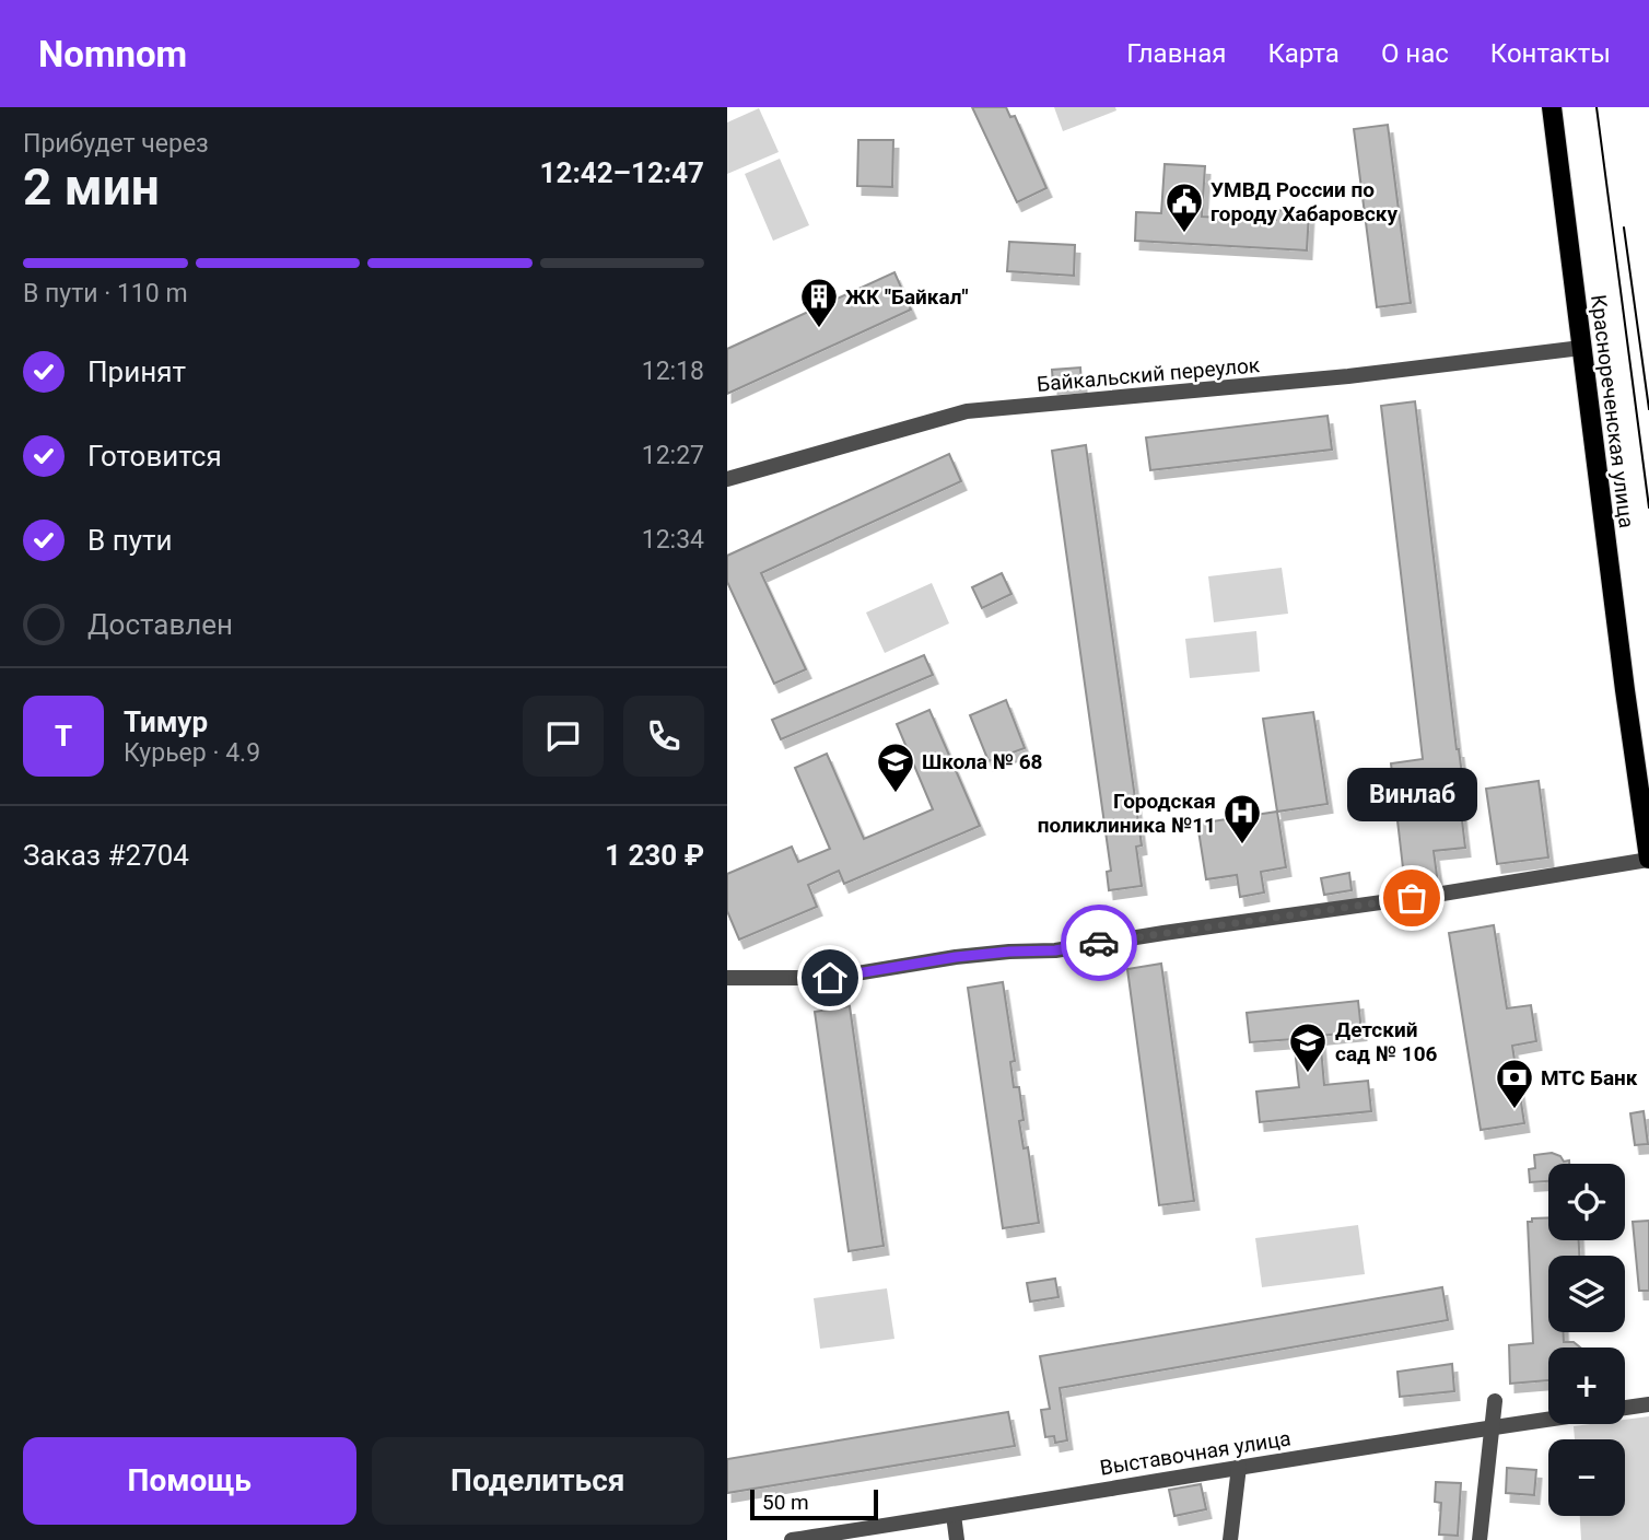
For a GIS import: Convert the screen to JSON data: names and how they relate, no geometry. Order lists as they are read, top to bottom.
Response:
{
  "streets": {
    "main road": ["Краснореченская улица"],
    "street": ["Байкальский переулок", "Выставочная улица"]
  },
  "crossings": [
    ["Байкальский переулок", "Краснореченская улица"]
  ],
  "places": {
    "public building": ["УМВД России по городу Хабаровску"],
    "building": ["ЖК \"Байкал\""],
    "school or university": ["Школа № 68", "Детский сад № 106"],
    "hospital": ["Городская поликлиника №11"],
    "other": ["Винлаб"],
    "bank": ["МТС Банк"]
  },
  "scale_bar": "50 m",
  "page": {
    "header": "Nomnom",
    "nav": [
      "Главная",
      "Карта",
      "О нас",
      "Контакты"
    ],
    "heading": ["2 мин", "Прибудет через", "12:42–12:47"],
    "panel": [
      "Тимур",
      "Курьер · 4.9",
      "Заказ #2704",
      "1 230 ₽"
    ],
    "bar": "В пути · 110 m",
    "list": [
      ["Принят", "12:18"],
      ["Готовится", "12:27"],
      ["В пути", "12:34"],
      "Доставлен"
    ],
    "round": "Т",
    "bubble": "Винлаб",
    "map_buttons": ["+", "−"],
    "buttons": ["Помощь", "Поделиться"],
    "scale": "50 m"
  }
}
